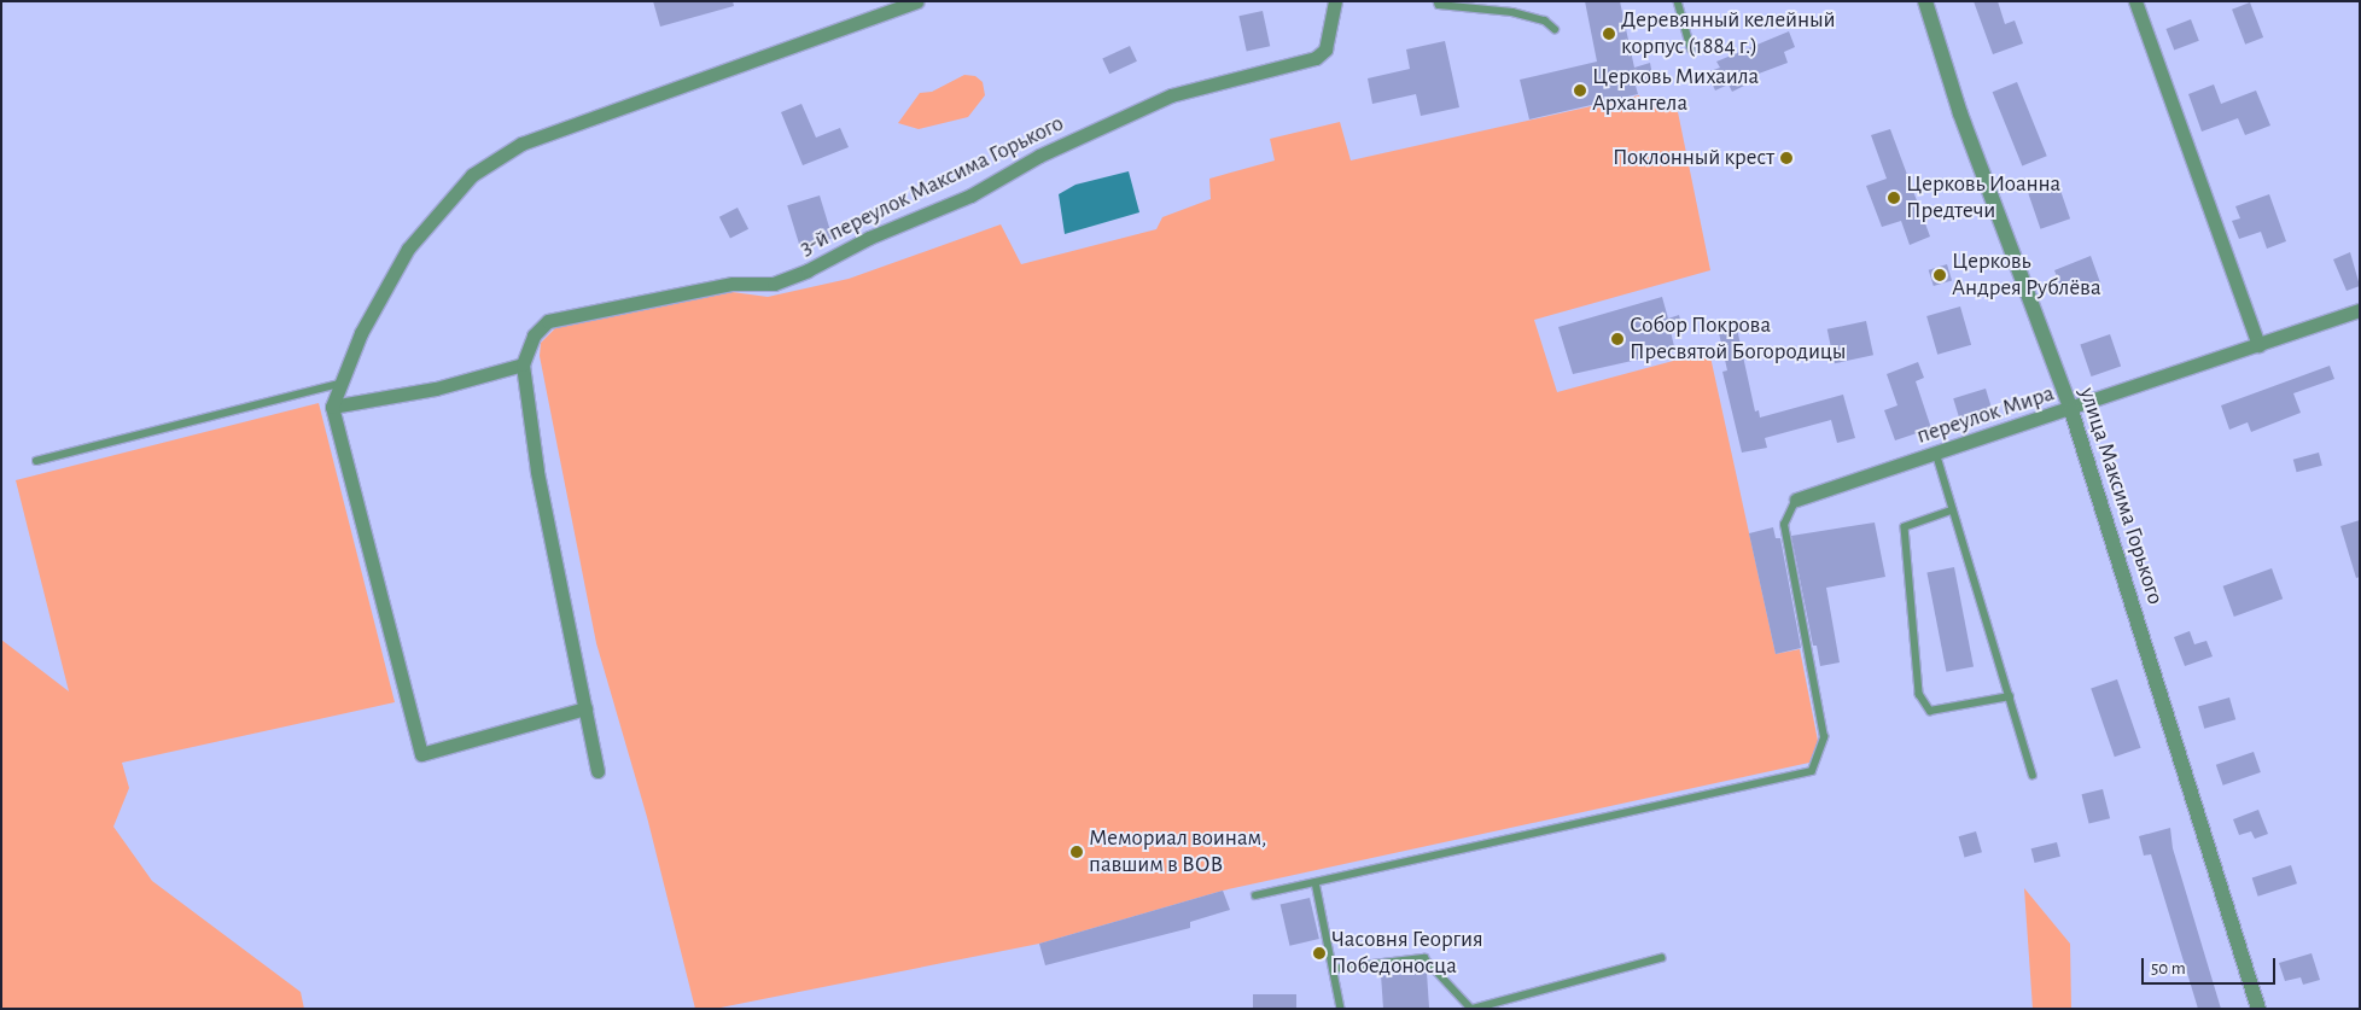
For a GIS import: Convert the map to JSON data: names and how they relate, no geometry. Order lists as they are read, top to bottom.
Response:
{
  "streets": {
    "street": ["3-й переулок Максима Горького", "переулок Мира", "улица Максима Горького"]
  },
  "crossings": [
    ["переулок Мира", "улица Максима Горького"]
  ],
  "places": [
    "Деревянный келейный корпус (1884 г.)",
    "Церковь Михаила Архангела",
    "Поклонный крест",
    "Церковь Иоанна Предтечи",
    "Церковь Андрея Рублёва",
    "Собор Покрова Пресвятой Богородицы",
    "Мемориал воинам, павшим в ВОВ",
    "Часовня Георгия Победоносца"
  ],
  "scale_bar": "50 m"
}
